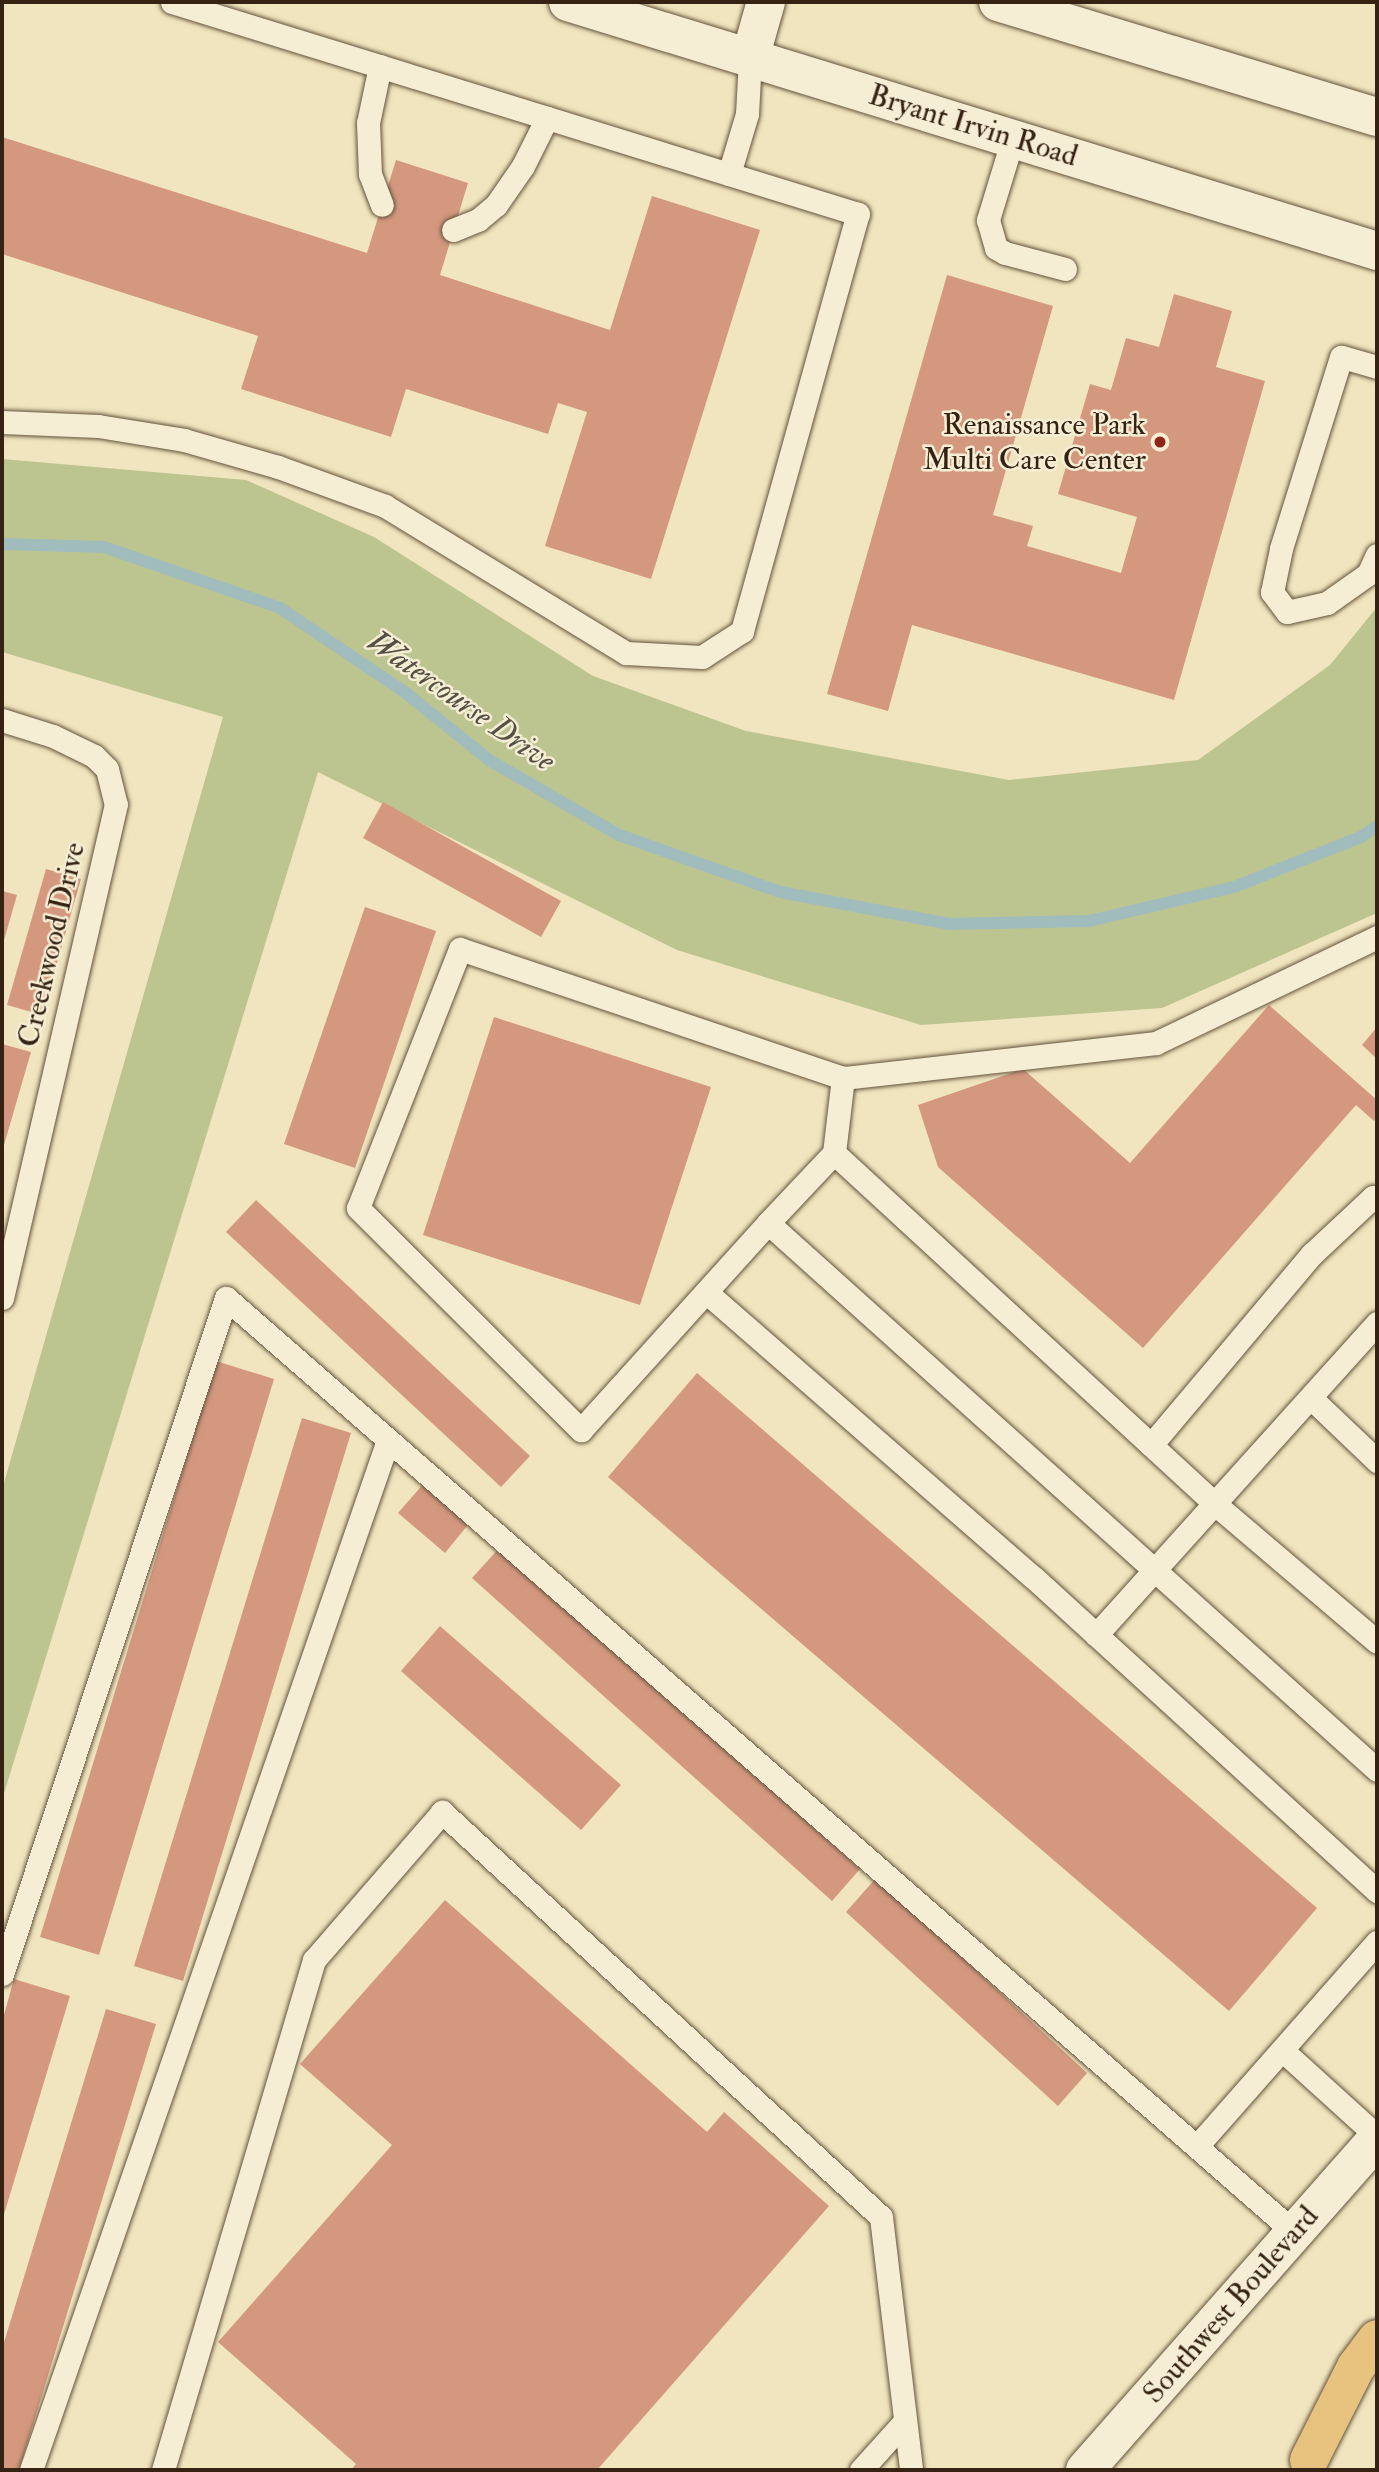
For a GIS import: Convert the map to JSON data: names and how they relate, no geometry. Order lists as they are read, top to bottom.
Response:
{
  "streets": {
    "main road": ["Bryant Irvin Road", "Southwest Boulevard"],
    "lane": ["Creekwood Drive"]
  },
  "water": ["Watercourse Drive"],
  "places": ["Renaissance Park Multi Care Center"]
}
